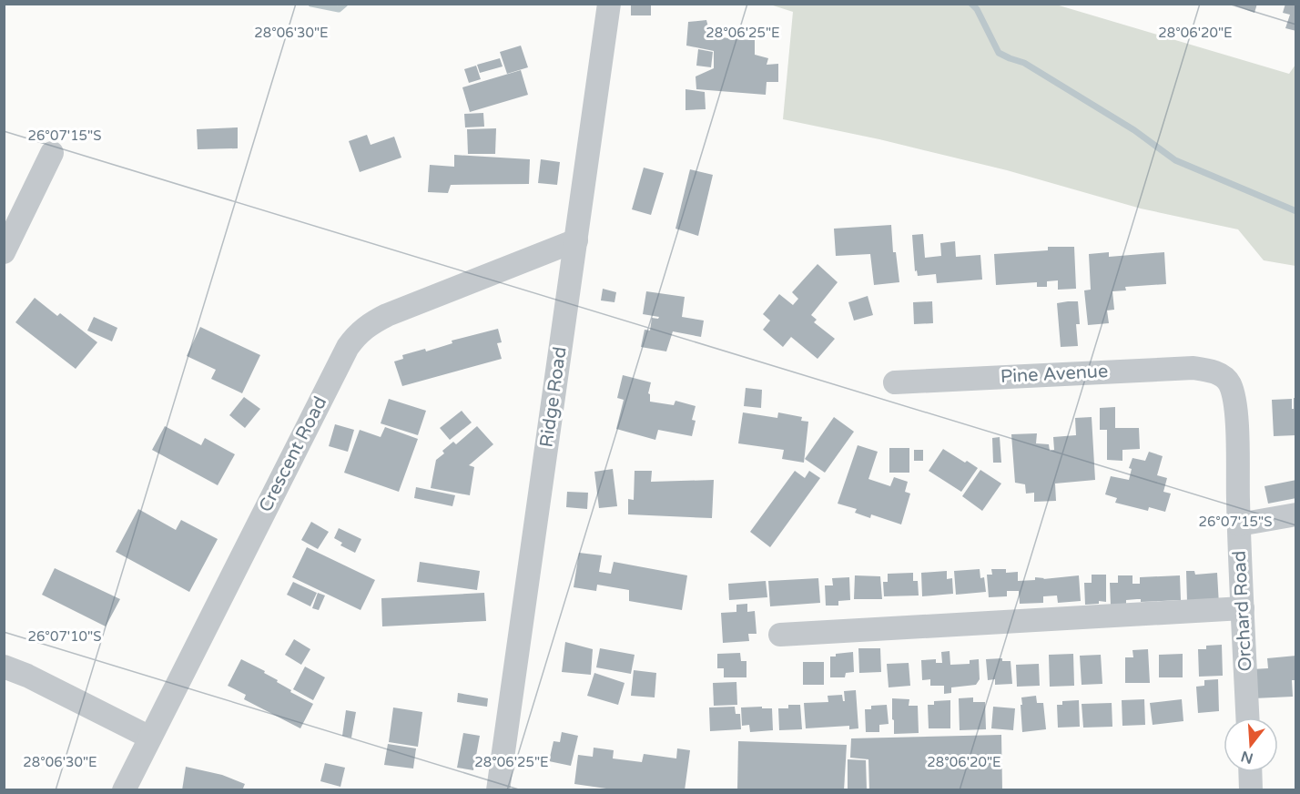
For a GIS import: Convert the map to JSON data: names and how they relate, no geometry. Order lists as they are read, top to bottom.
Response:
{
  "streets": {
    "street": [
      "Pine Avenue",
      "Ridge Road",
      "Crescent Road",
      "Orchard Road"
    ]
  },
  "crossings": [
    ["Pine Avenue", "Orchard Road"],
    ["Ridge Road", "Crescent Road"]
  ],
  "north": "bottom",
  "coordinates": [
    "28°06'30\"E",
    "28°06'25\"E",
    "28°06'20\"E",
    "26°07'15\"S",
    "26°07'10\"S"
  ]
}
